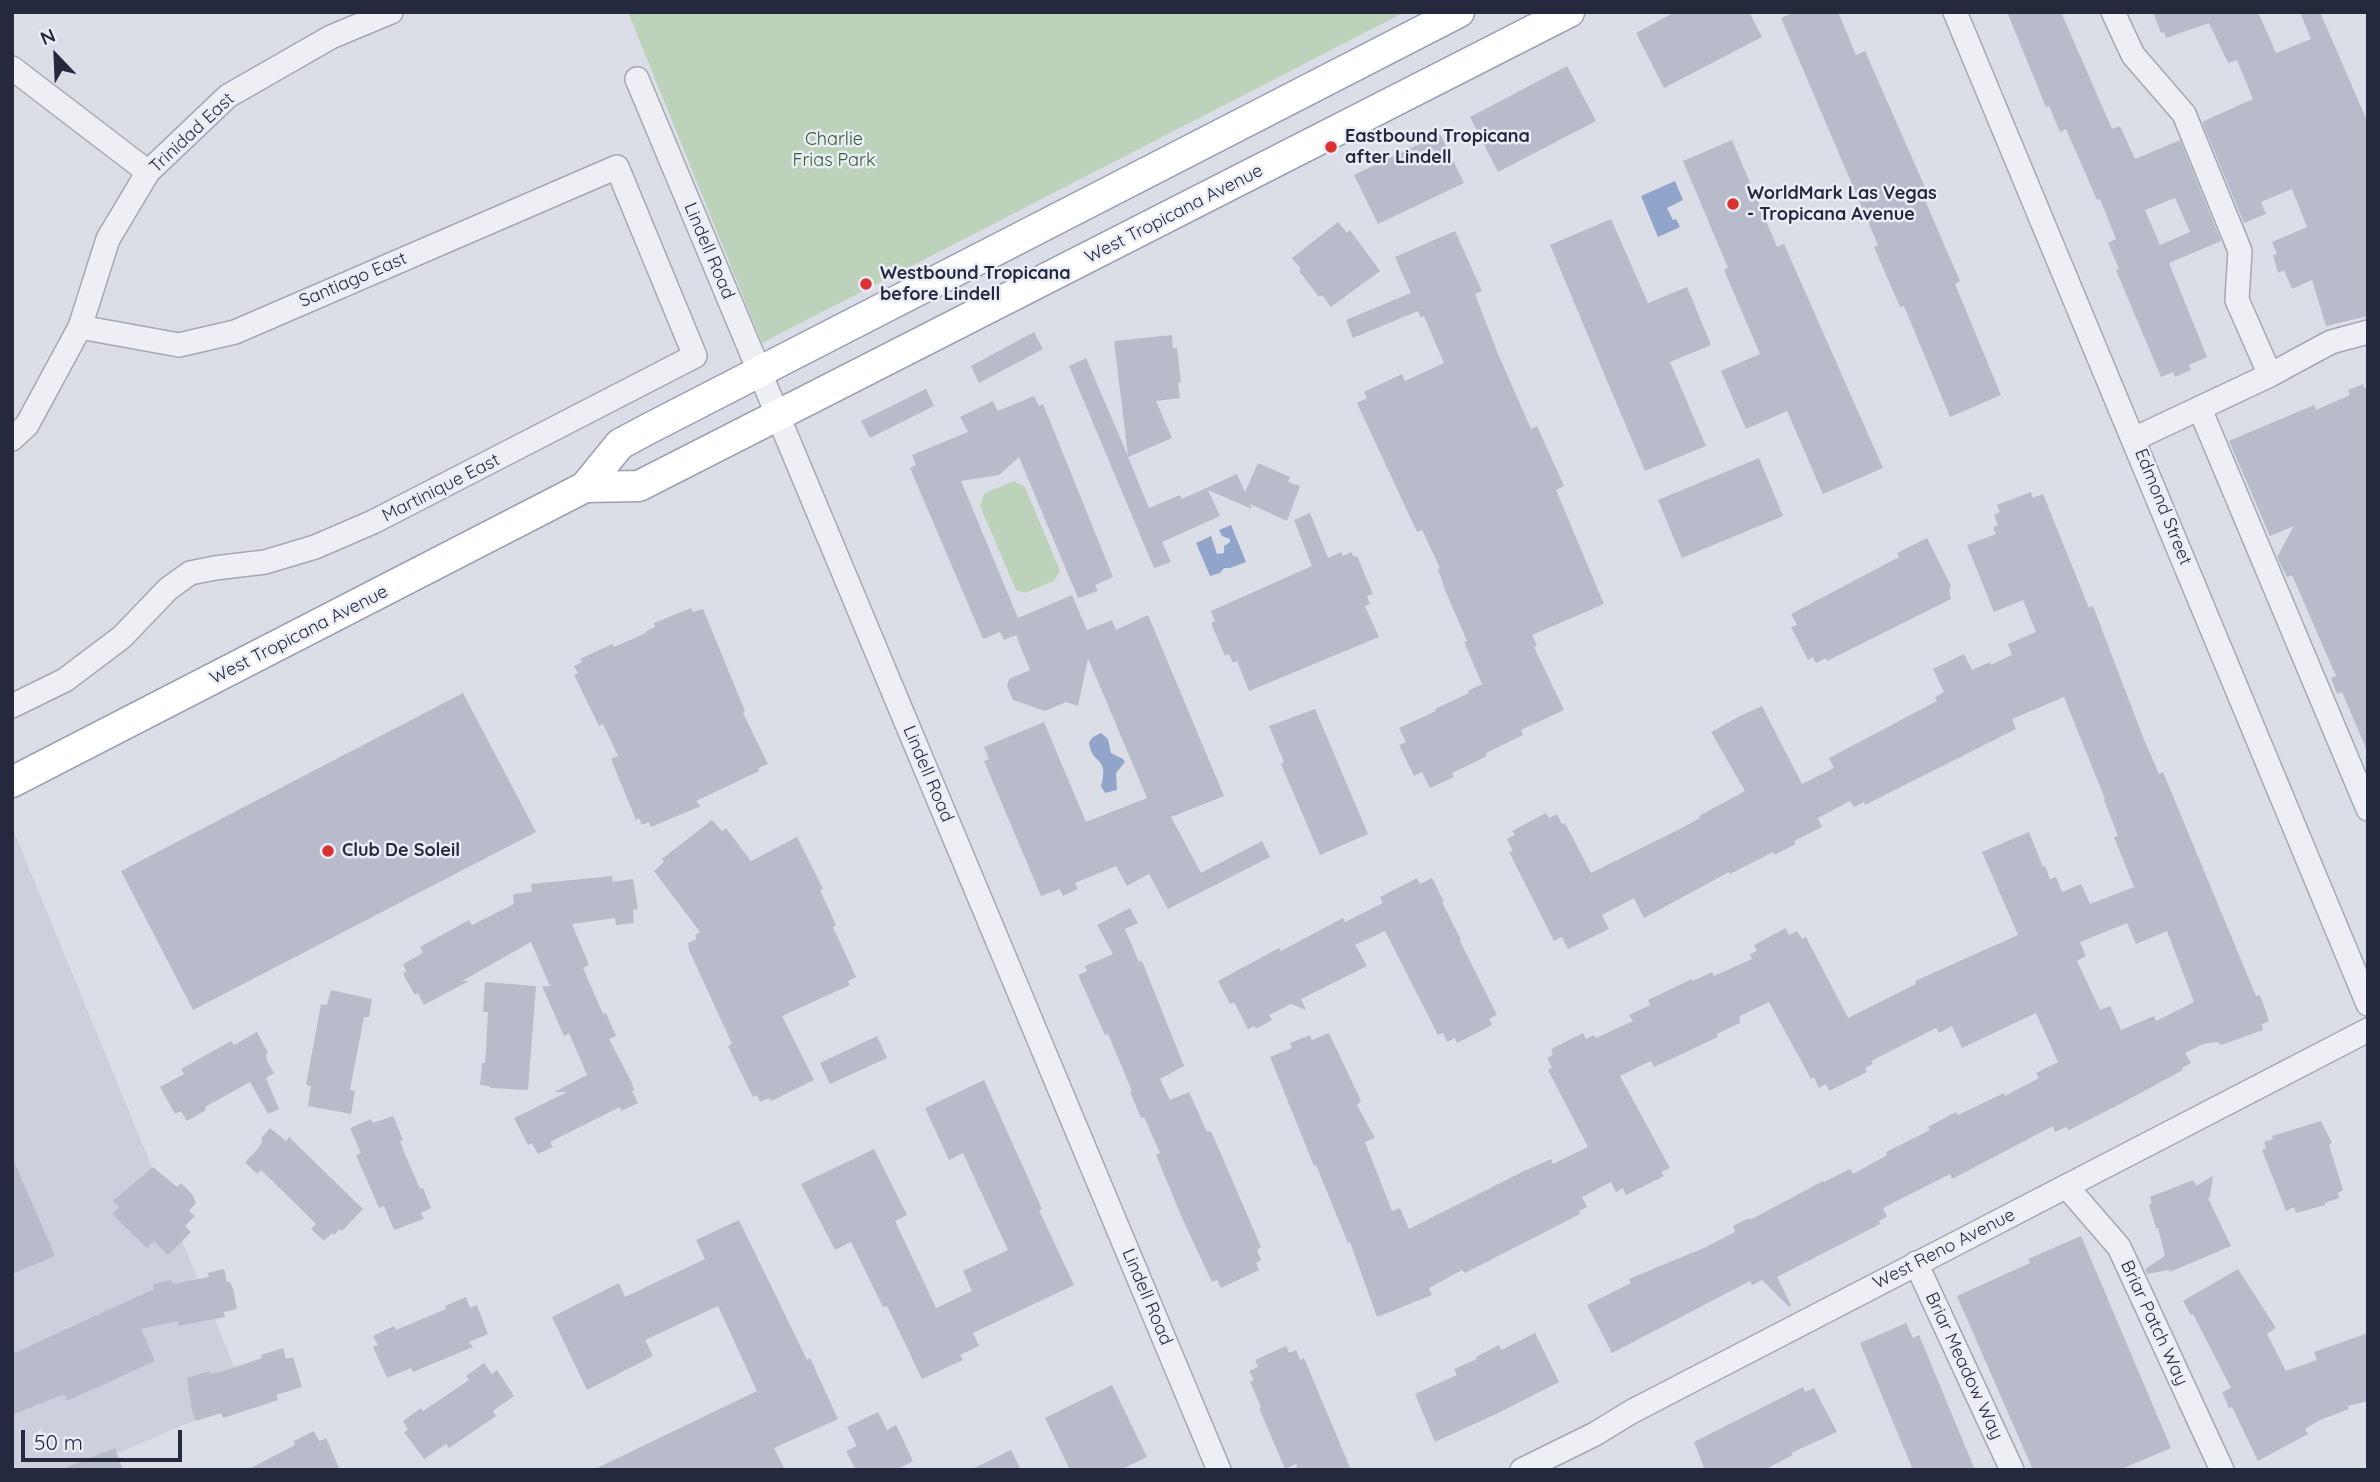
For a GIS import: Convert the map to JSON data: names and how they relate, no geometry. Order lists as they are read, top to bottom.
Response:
{
  "streets": {
    "main road": ["West Tropicana Avenue"],
    "street": [
      "Trinidad East",
      "Lindell Road",
      "Santiago East",
      "Martinique East",
      "Edmond Street",
      "West Reno Avenue",
      "Briar Patch Way",
      "Briar Meadow Way"
    ]
  },
  "crossings": [
    ["Trinidad East", "Santiago East"],
    ["West Tropicana Avenue", "Lindell Road"],
    ["Santiago East", "Martinique East"],
    ["West Reno Avenue", "Briar Patch Way"],
    ["West Reno Avenue", "Briar Meadow Way"]
  ],
  "parks": ["Charlie Frias Park"],
  "places": [
    "Eastbound Tropicana after Lindell",
    "WorldMark Las Vegas - Tropicana Avenue",
    "Westbound Tropicana before Lindell",
    "Club De Soleil"
  ],
  "scale_bar": "50 m",
  "north": "top left"
}
